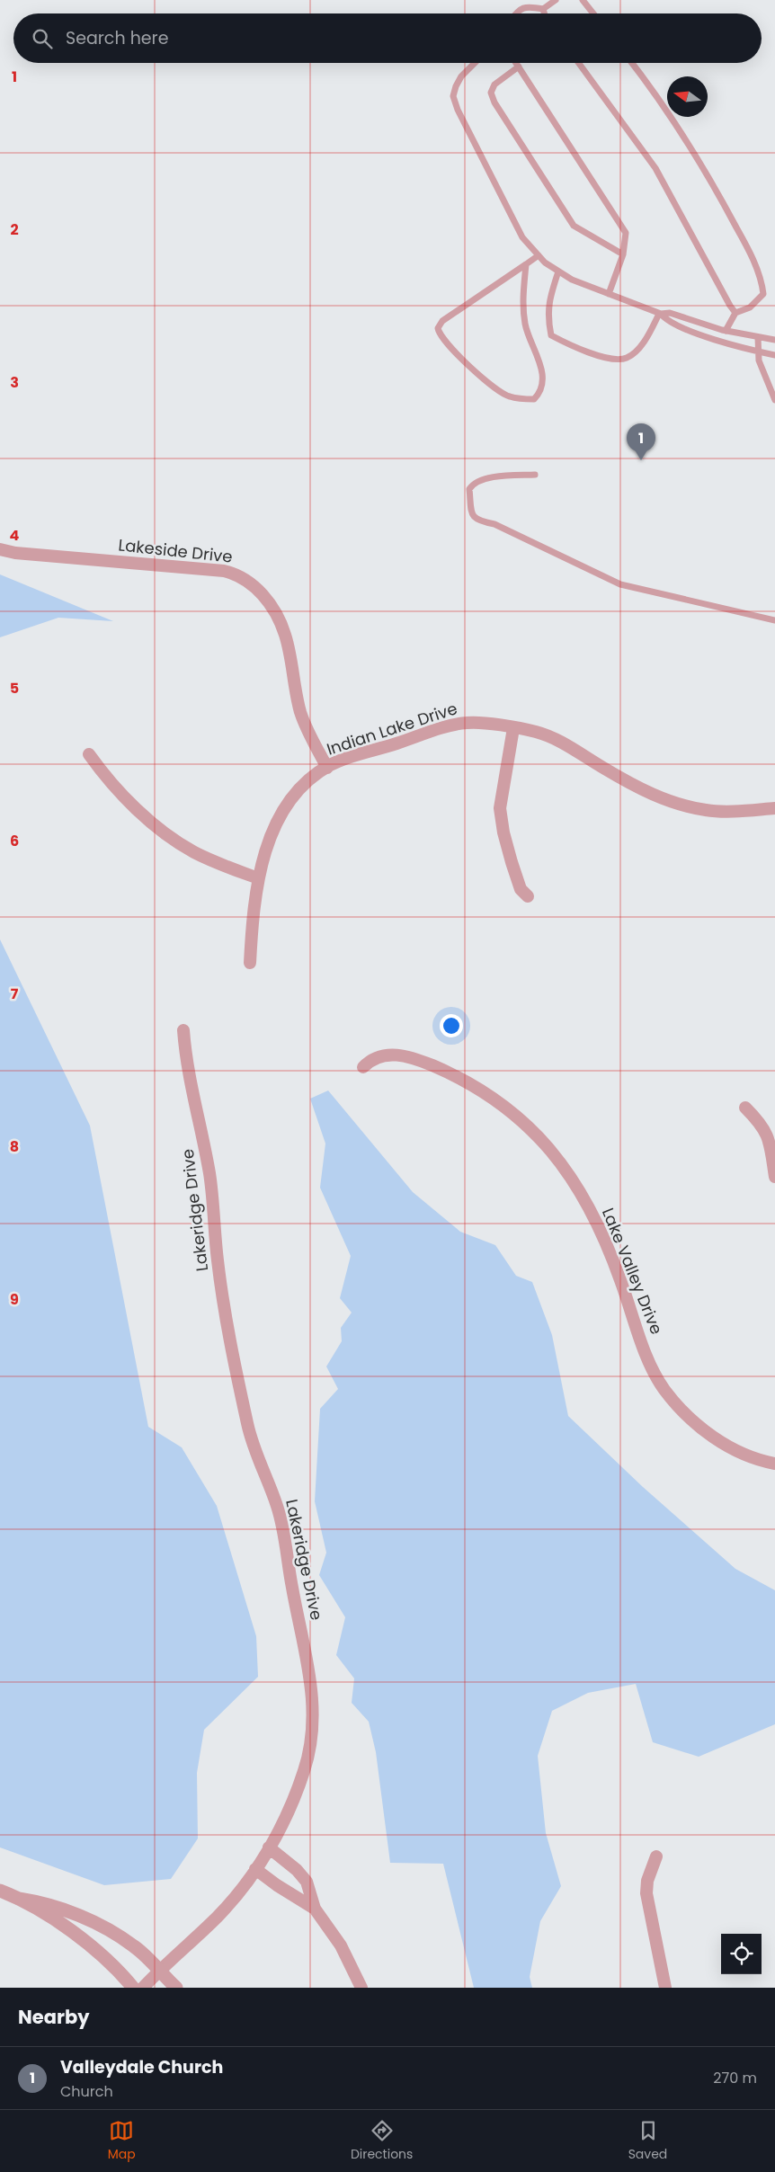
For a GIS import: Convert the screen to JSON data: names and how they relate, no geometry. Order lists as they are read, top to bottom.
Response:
{
  "streets": {
    "street": [
      "Lakeside Drive",
      "Indian Lake Drive",
      "Lakeridge Drive",
      "Lake Valley Drive"
    ]
  },
  "crossings": [
    ["Lakeside Drive", "Indian Lake Drive"]
  ],
  "north": "left",
  "page": {
    "search": "Search here",
    "pins": "1",
    "heading": "Nearby",
    "list": [
      {
        "mark": "1",
        "name": "Valleydale Church",
        "note": "Church",
        "value": "270 m"
      }
    ],
    "nav": ["Map", "Directions", "Saved"]
  },
  "grid": {
    "rows": [
      "1",
      "2",
      "3",
      "4",
      "5",
      "6",
      "7",
      "8",
      "9"
    ]
  }
}
